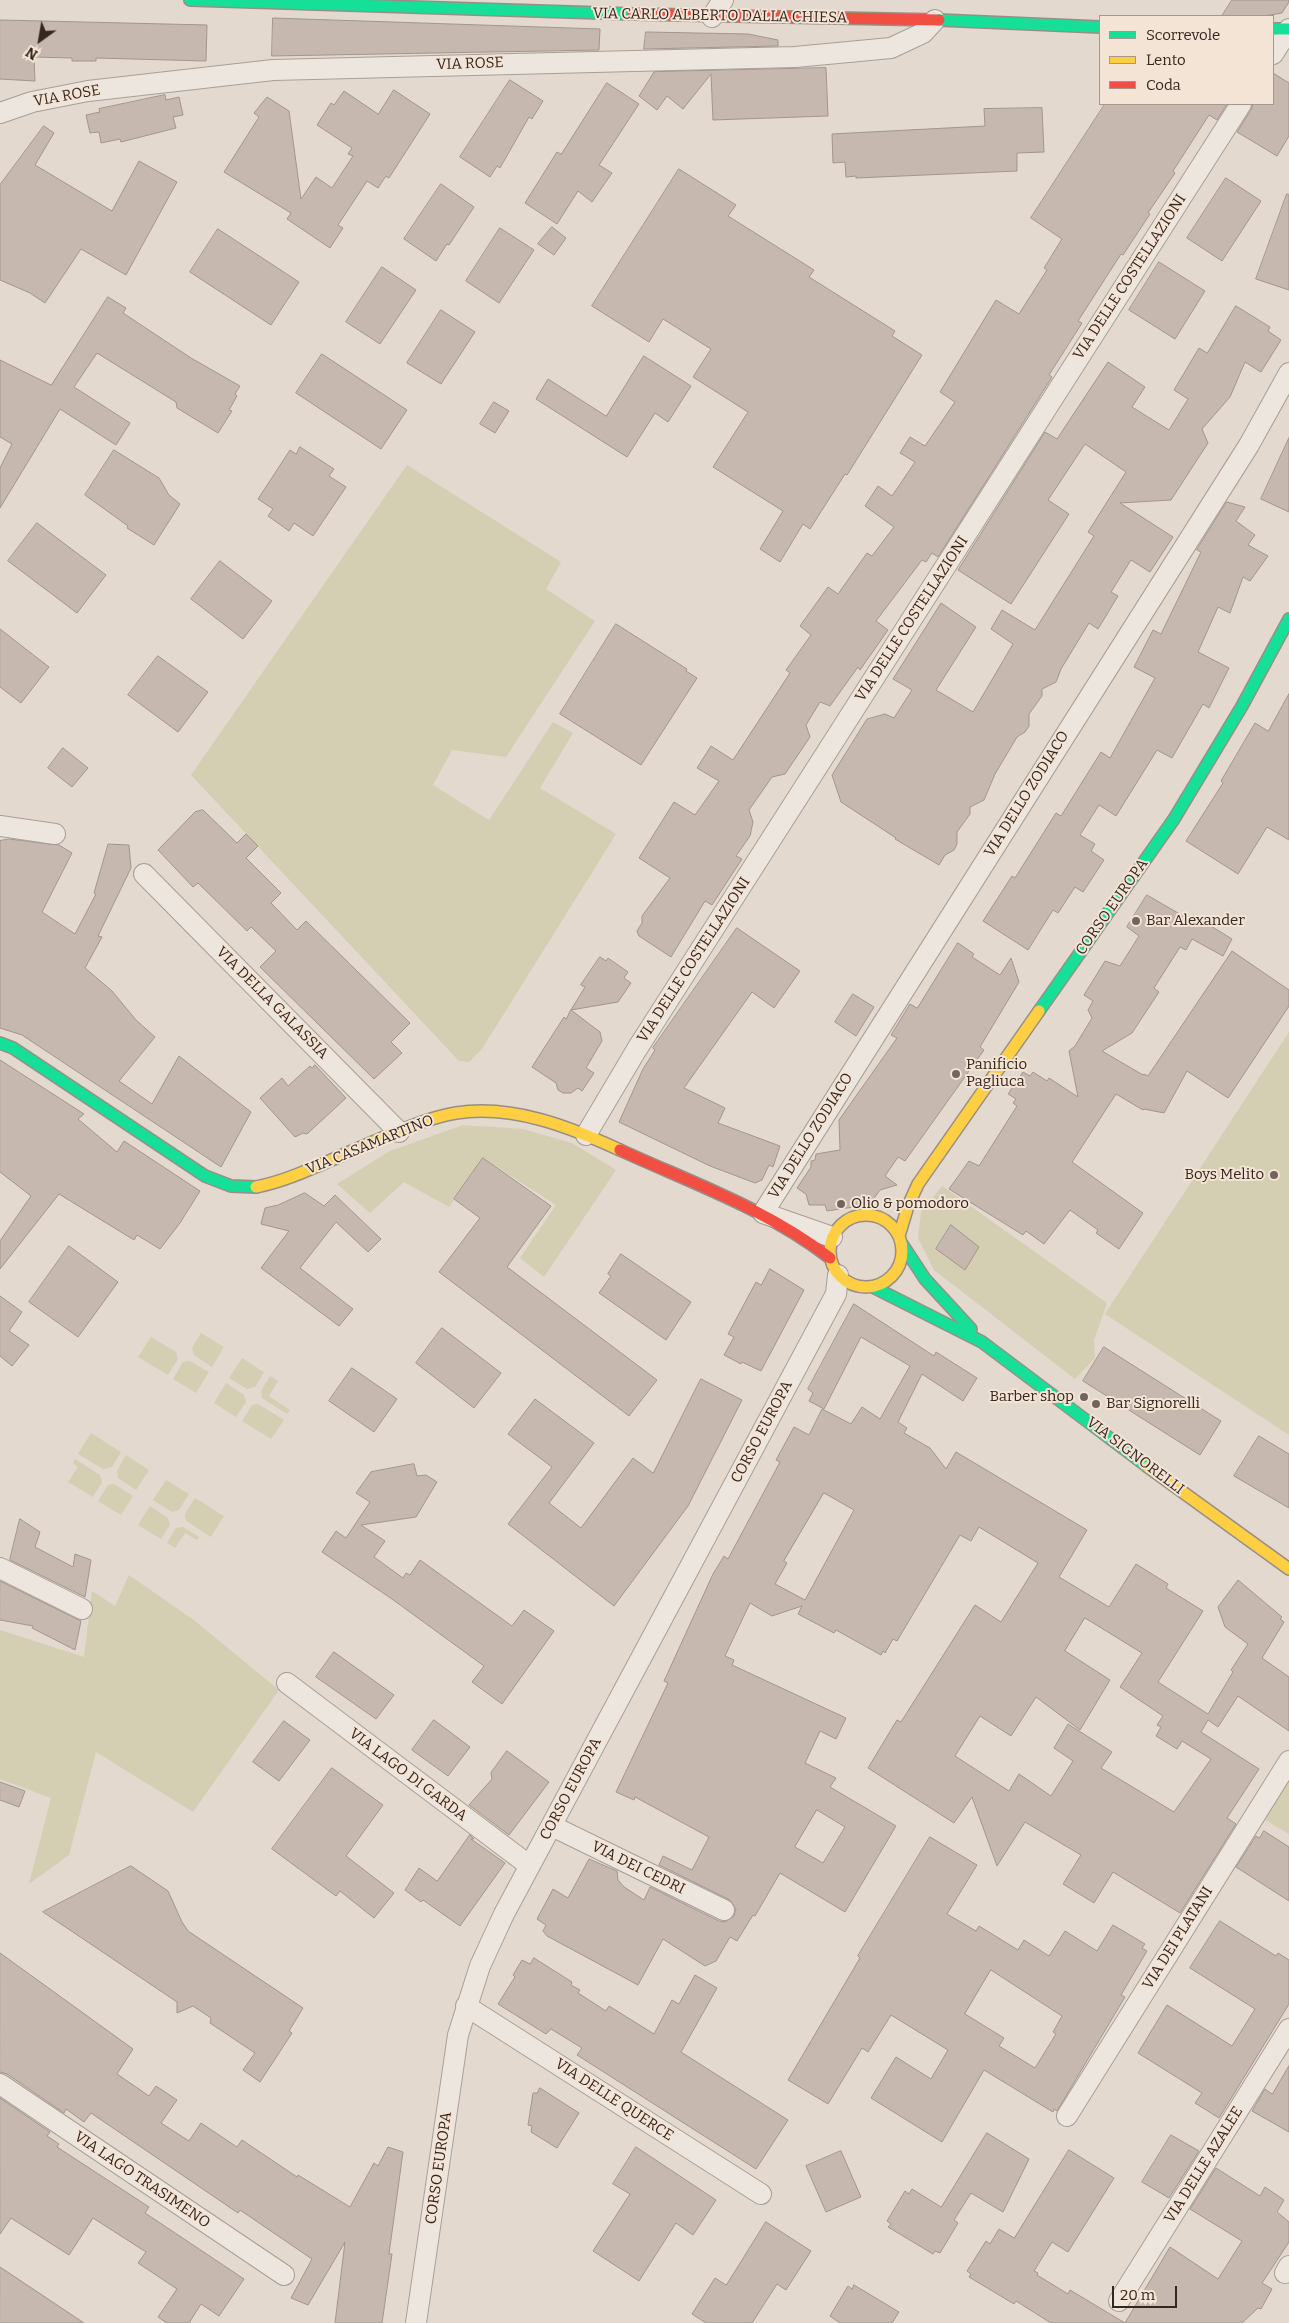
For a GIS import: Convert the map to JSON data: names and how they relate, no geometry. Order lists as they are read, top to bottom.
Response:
{
  "streets": {
    "main road": [
      "VIA CARLO ALBERTO DALLA CHIESA",
      "CORSO EUROPA",
      "VIA CASAMARTINO",
      "VIA SIGNORELLI"
    ],
    "street": [
      "VIA ROSE",
      "VIA DELLE COSTELLAZIONI",
      "VIA DELLO ZODIACO",
      "VIA DELLA GALASSIA",
      "VIA LAGO DI GARDA",
      "VIA DEI CEDRI",
      "VIA DEI PLATANI",
      "VIA DELLE QUERCE",
      "VIA DELLE AZALEE",
      "VIA LAGO TRASIMENO"
    ]
  },
  "crossings": [
    ["VIA CARLO ALBERTO DALLA CHIESA", "VIA ROSE"],
    ["VIA DELLE COSTELLAZIONI", "VIA CASAMARTINO"],
    ["VIA DELLO ZODIACO", "VIA CASAMARTINO"],
    ["CORSO EUROPA", "VIA CASAMARTINO"],
    ["CORSO EUROPA", "VIA SIGNORELLI"],
    ["CORSO EUROPA", "VIA LAGO DI GARDA"],
    ["CORSO EUROPA", "VIA DEI CEDRI"],
    ["CORSO EUROPA", "VIA DELLE QUERCE"],
    ["VIA DELLA GALASSIA", "VIA CASAMARTINO"],
    ["VIA CASAMARTINO", "VIA SIGNORELLI"]
  ],
  "places": [
    "Bar Alexander",
    "Panificio Pagliuca",
    "Boys Melito",
    "Olio & pomodoro",
    "Barber shop",
    "Bar Signorelli"
  ],
  "legend": ["Scorrevole", "Lento", "Coda"],
  "scale_bar": "20 m",
  "north": "bottom left"
}
